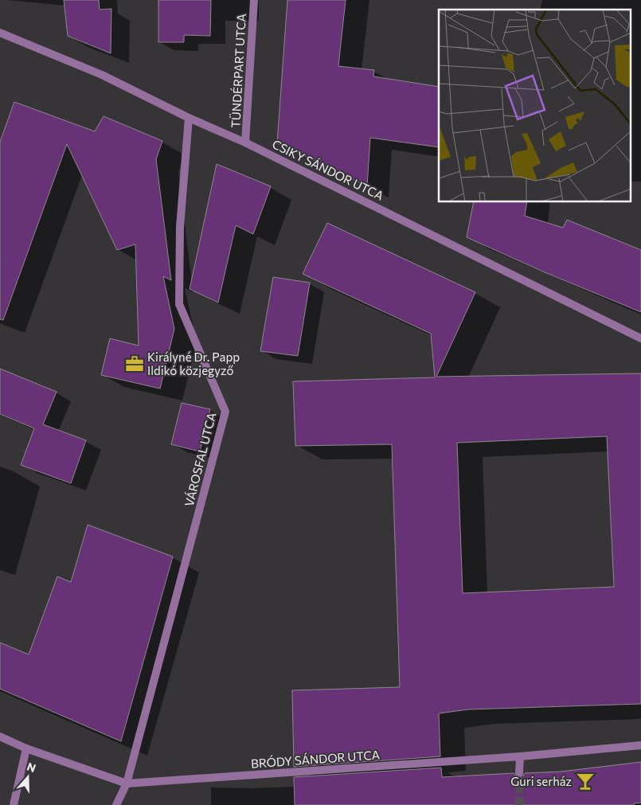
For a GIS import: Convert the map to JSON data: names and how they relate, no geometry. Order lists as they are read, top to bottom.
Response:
{
  "streets": {
    "street": [
      "TÜNDÉRPART UTCA",
      "CSIKY SÁNDOR UTCA",
      "VÁROSFAL UTCA",
      "BRÓDY SÁNDOR UTCA"
    ]
  },
  "crossings": [
    ["TÜNDÉRPART UTCA", "CSIKY SÁNDOR UTCA"],
    ["CSIKY SÁNDOR UTCA", "VÁROSFAL UTCA"],
    ["VÁROSFAL UTCA", "BRÓDY SÁNDOR UTCA"]
  ],
  "places": {
    "office": ["Királyné Dr. Papp Ildikó közjegyző"],
    "bar": ["Guri serház"]
  },
  "north": "top"
}
